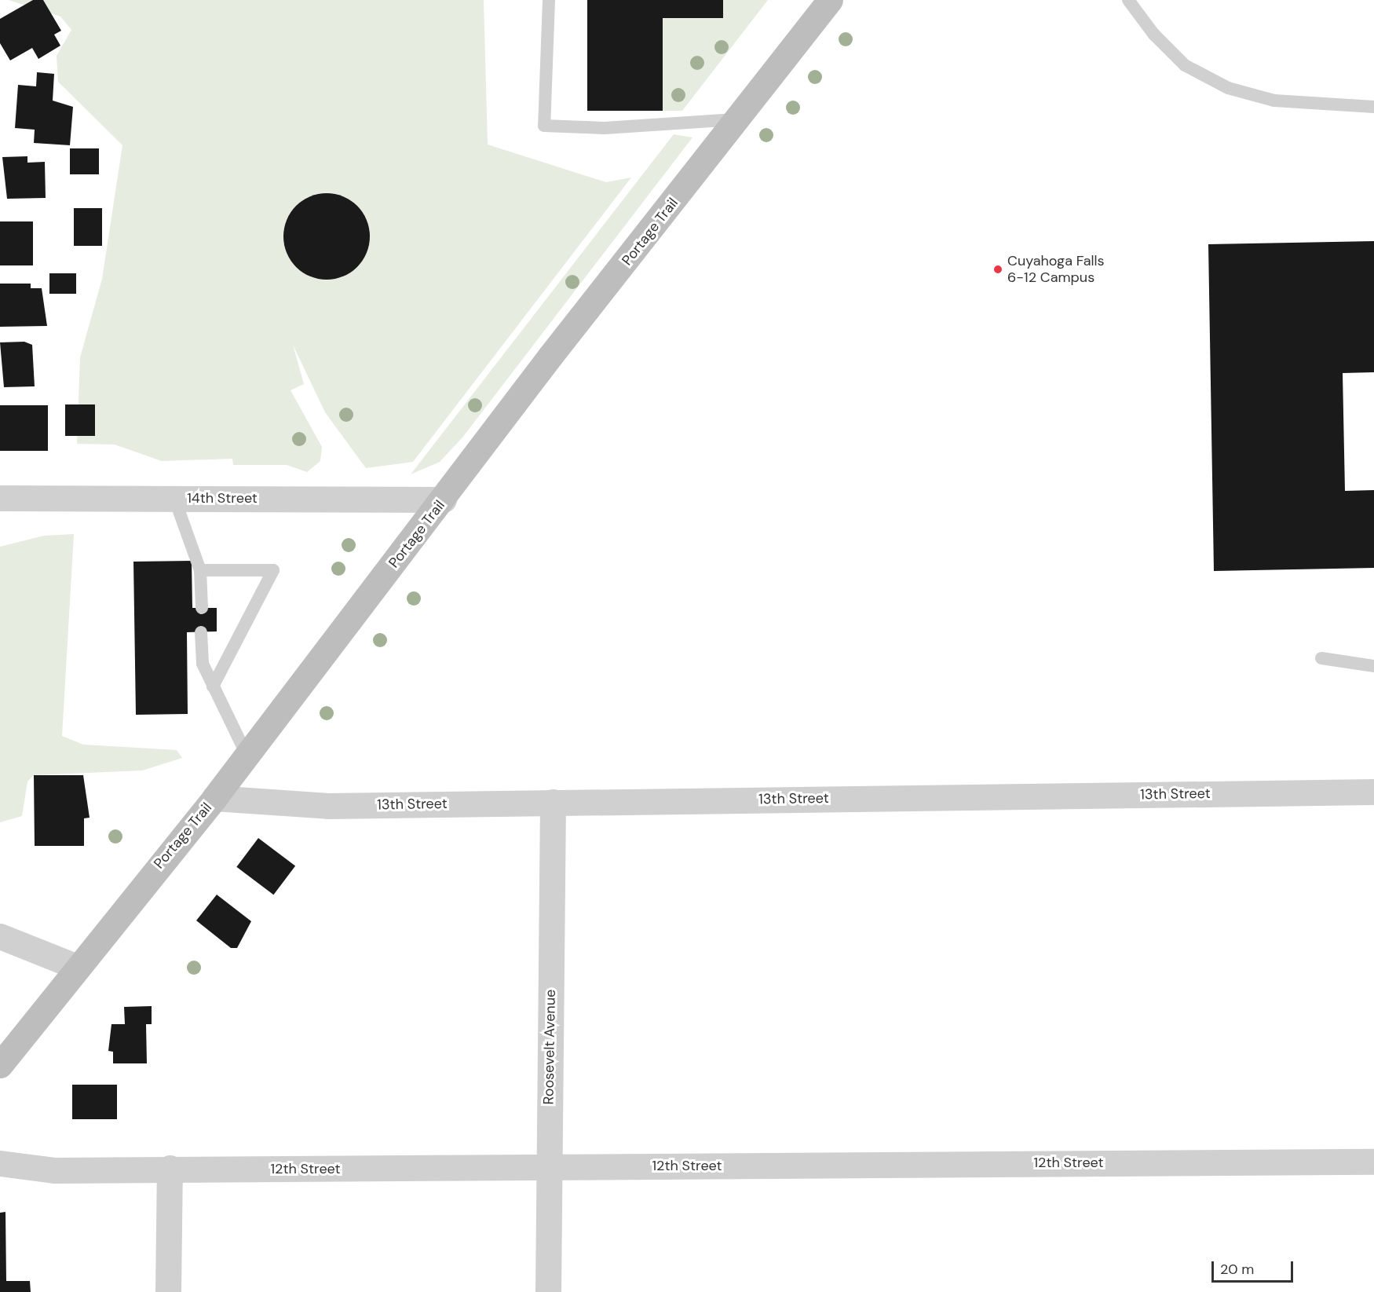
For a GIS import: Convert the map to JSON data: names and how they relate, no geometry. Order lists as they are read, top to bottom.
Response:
{
  "streets": {
    "main road": ["Portage Trail"],
    "street": [
      "14th Street",
      "13th Street",
      "Roosevelt Avenue",
      "12th Street"
    ]
  },
  "crossings": [
    ["Portage Trail", "14th Street"],
    ["Portage Trail", "13th Street"],
    ["13th Street", "Roosevelt Avenue"],
    ["Roosevelt Avenue", "12th Street"]
  ],
  "places": ["Cuyahoga Falls 6-12 Campus"],
  "scale_bar": "20 m"
}
